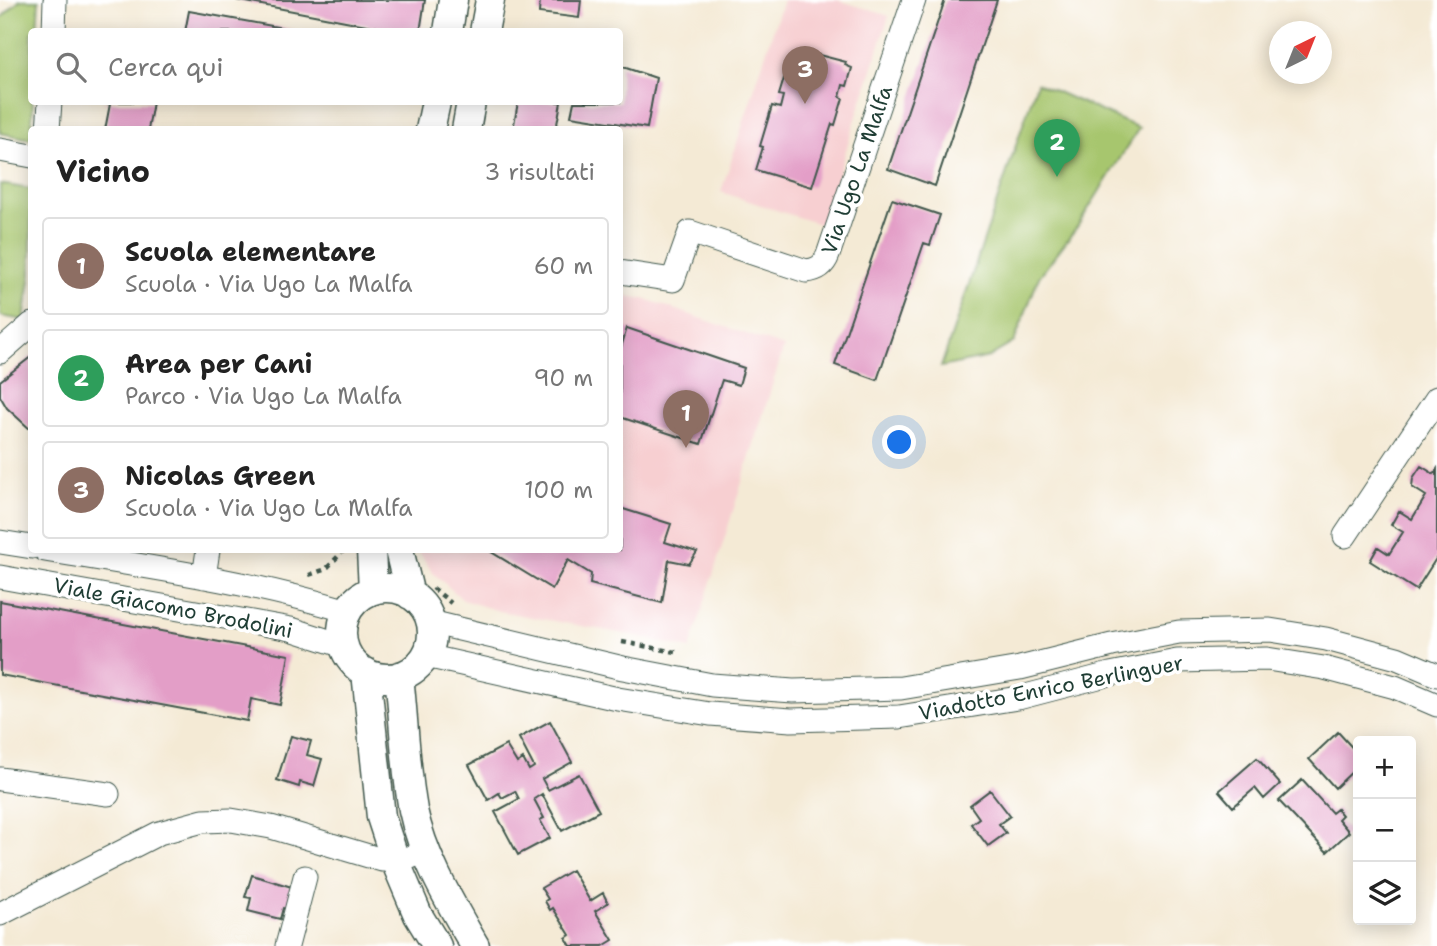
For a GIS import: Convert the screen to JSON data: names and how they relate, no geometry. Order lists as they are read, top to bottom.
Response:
{
  "streets": {
    "street": ["Via Ugo La Malfa", "Viale Giacomo Brodolini", "Viadotto Enrico Berlinguer"]
  },
  "crossings": [
    ["Viale Giacomo Brodolini", "Viadotto Enrico Berlinguer"]
  ],
  "north": "top right",
  "page": {
    "search": "Cerca qui",
    "pins": ["3", "2", "1"],
    "heading": ["Vicino", "3 risultati"],
    "list": [
      {
        "mark": "1",
        "name": "Scuola elementare",
        "note": "Scuola · Via Ugo La Malfa",
        "value": "60 m"
      },
      {
        "mark": "2",
        "name": "Area per Cani",
        "note": "Parco · Via Ugo La Malfa",
        "value": "90 m"
      },
      {
        "mark": "3",
        "name": "Nicolas Green",
        "note": "Scuola · Via Ugo La Malfa",
        "value": "100 m"
      }
    ],
    "map_buttons": ["+", "−"]
  }
}
